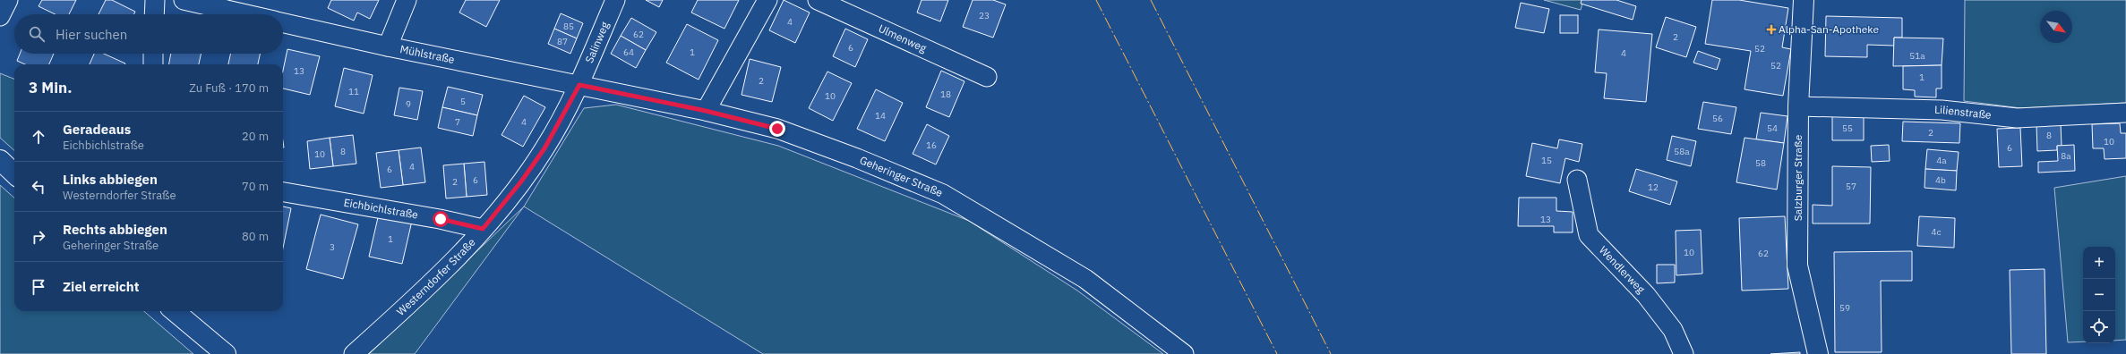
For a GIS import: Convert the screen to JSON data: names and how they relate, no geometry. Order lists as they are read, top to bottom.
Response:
{
  "streets": {
    "main road": ["Salzburger Straße"],
    "street": [
      "Ulmenweg",
      "Salinweg",
      "Mühlstraße",
      "Lilienstraße",
      "Geheringer Straße",
      "Eichbichlstraße",
      "Wendlerweg",
      "Westerndorfer Straße"
    ]
  },
  "crossings": [
    ["Salinweg", "Mühlstraße"],
    ["Salinweg", "Geheringer Straße"],
    ["Salinweg", "Westerndorfer Straße"],
    ["Mühlstraße", "Geheringer Straße"],
    ["Mühlstraße", "Westerndorfer Straße"],
    ["Lilienstraße", "Salzburger Straße"],
    ["Geheringer Straße", "Westerndorfer Straße"],
    ["Eichbichlstraße", "Westerndorfer Straße"]
  ],
  "places": {
    "health": ["Alpha-San-Apotheke"]
  },
  "house_numbers": [
    "23",
    "4",
    "85",
    "62",
    "2",
    "87",
    "6",
    "52",
    "64",
    "1",
    "4",
    "51a",
    "52",
    "13",
    "1",
    "2",
    "11",
    "18",
    "10",
    "5",
    "9",
    "14",
    "56",
    "7",
    "4",
    "54",
    "55",
    "2",
    "8",
    "10",
    "16",
    "6",
    "8",
    "58a",
    "10",
    "8a",
    "15",
    "4a",
    "58",
    "4",
    "6",
    "6",
    "4b",
    "2",
    "57",
    "12",
    "13",
    "4c",
    "1",
    "3",
    "10",
    "62",
    "59"
  ],
  "north": "bottom right",
  "page": {
    "search": "Hier suchen",
    "heading": ["3 Min.", "Zu Fuß · 170 m"],
    "list": [
      ["Geradeaus", "Eichbichlstraße", "20 m"],
      ["Links abbiegen", "Westerndorfer Straße", "70 m"],
      ["Rechts abbiegen", "Geheringer Straße", "80 m"],
      "Ziel erreicht"
    ],
    "map_buttons": ["+", "−"]
  }
}
